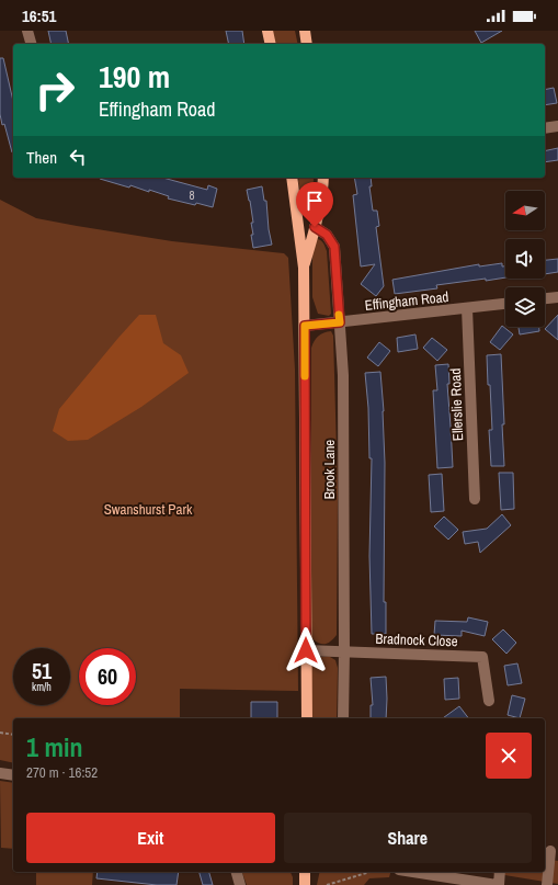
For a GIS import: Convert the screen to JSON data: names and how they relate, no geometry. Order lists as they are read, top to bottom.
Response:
{
  "streets": {
    "main road": ["Brook Lane"],
    "street": ["Effingham Road", "Ellerslie Road", "Bradnock Close"]
  },
  "crossings": [
    ["Effingham Road", "Ellerslie Road"],
    ["Effingham Road", "Brook Lane"],
    ["Brook Lane", "Bradnock Close"]
  ],
  "parks": ["Swanshurst Park"],
  "house_numbers": ["8"],
  "north": "left",
  "page": {
    "status": "16:51",
    "turn": ["190 m", "Effingham Road"],
    "then": "Then",
    "speed": "51 km/h",
    "limit": "60",
    "heading": ["1 min", "270 m · 16:52"],
    "buttons": ["Exit", "Share"]
  }
}
